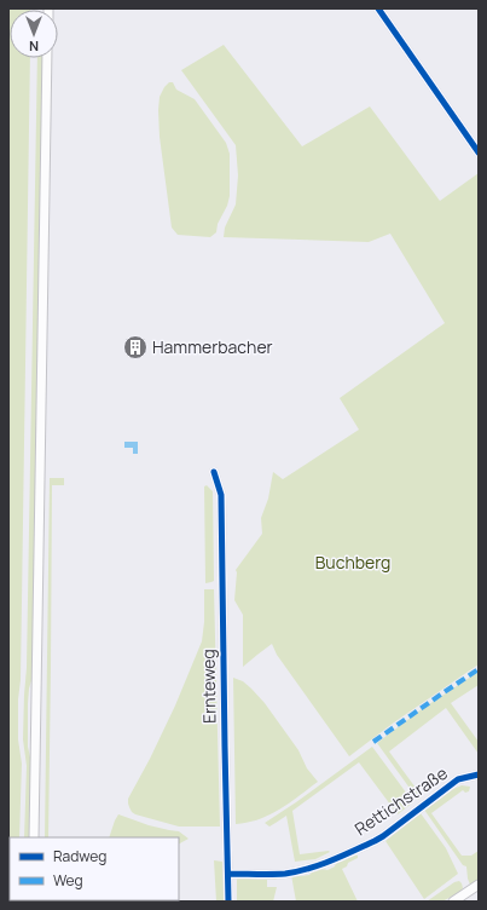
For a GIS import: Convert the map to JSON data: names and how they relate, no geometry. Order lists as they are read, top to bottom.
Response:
{
  "streets": {
    "street": ["Ernteweg", "Rettichstraße"]
  },
  "crossings": [
    ["Ernteweg", "Rettichstraße"]
  ],
  "parks": ["Buchberg"],
  "places": {
    "building": ["Hammerbacher"]
  },
  "legend": ["Radweg", "Weg"],
  "north": "bottom"
}
